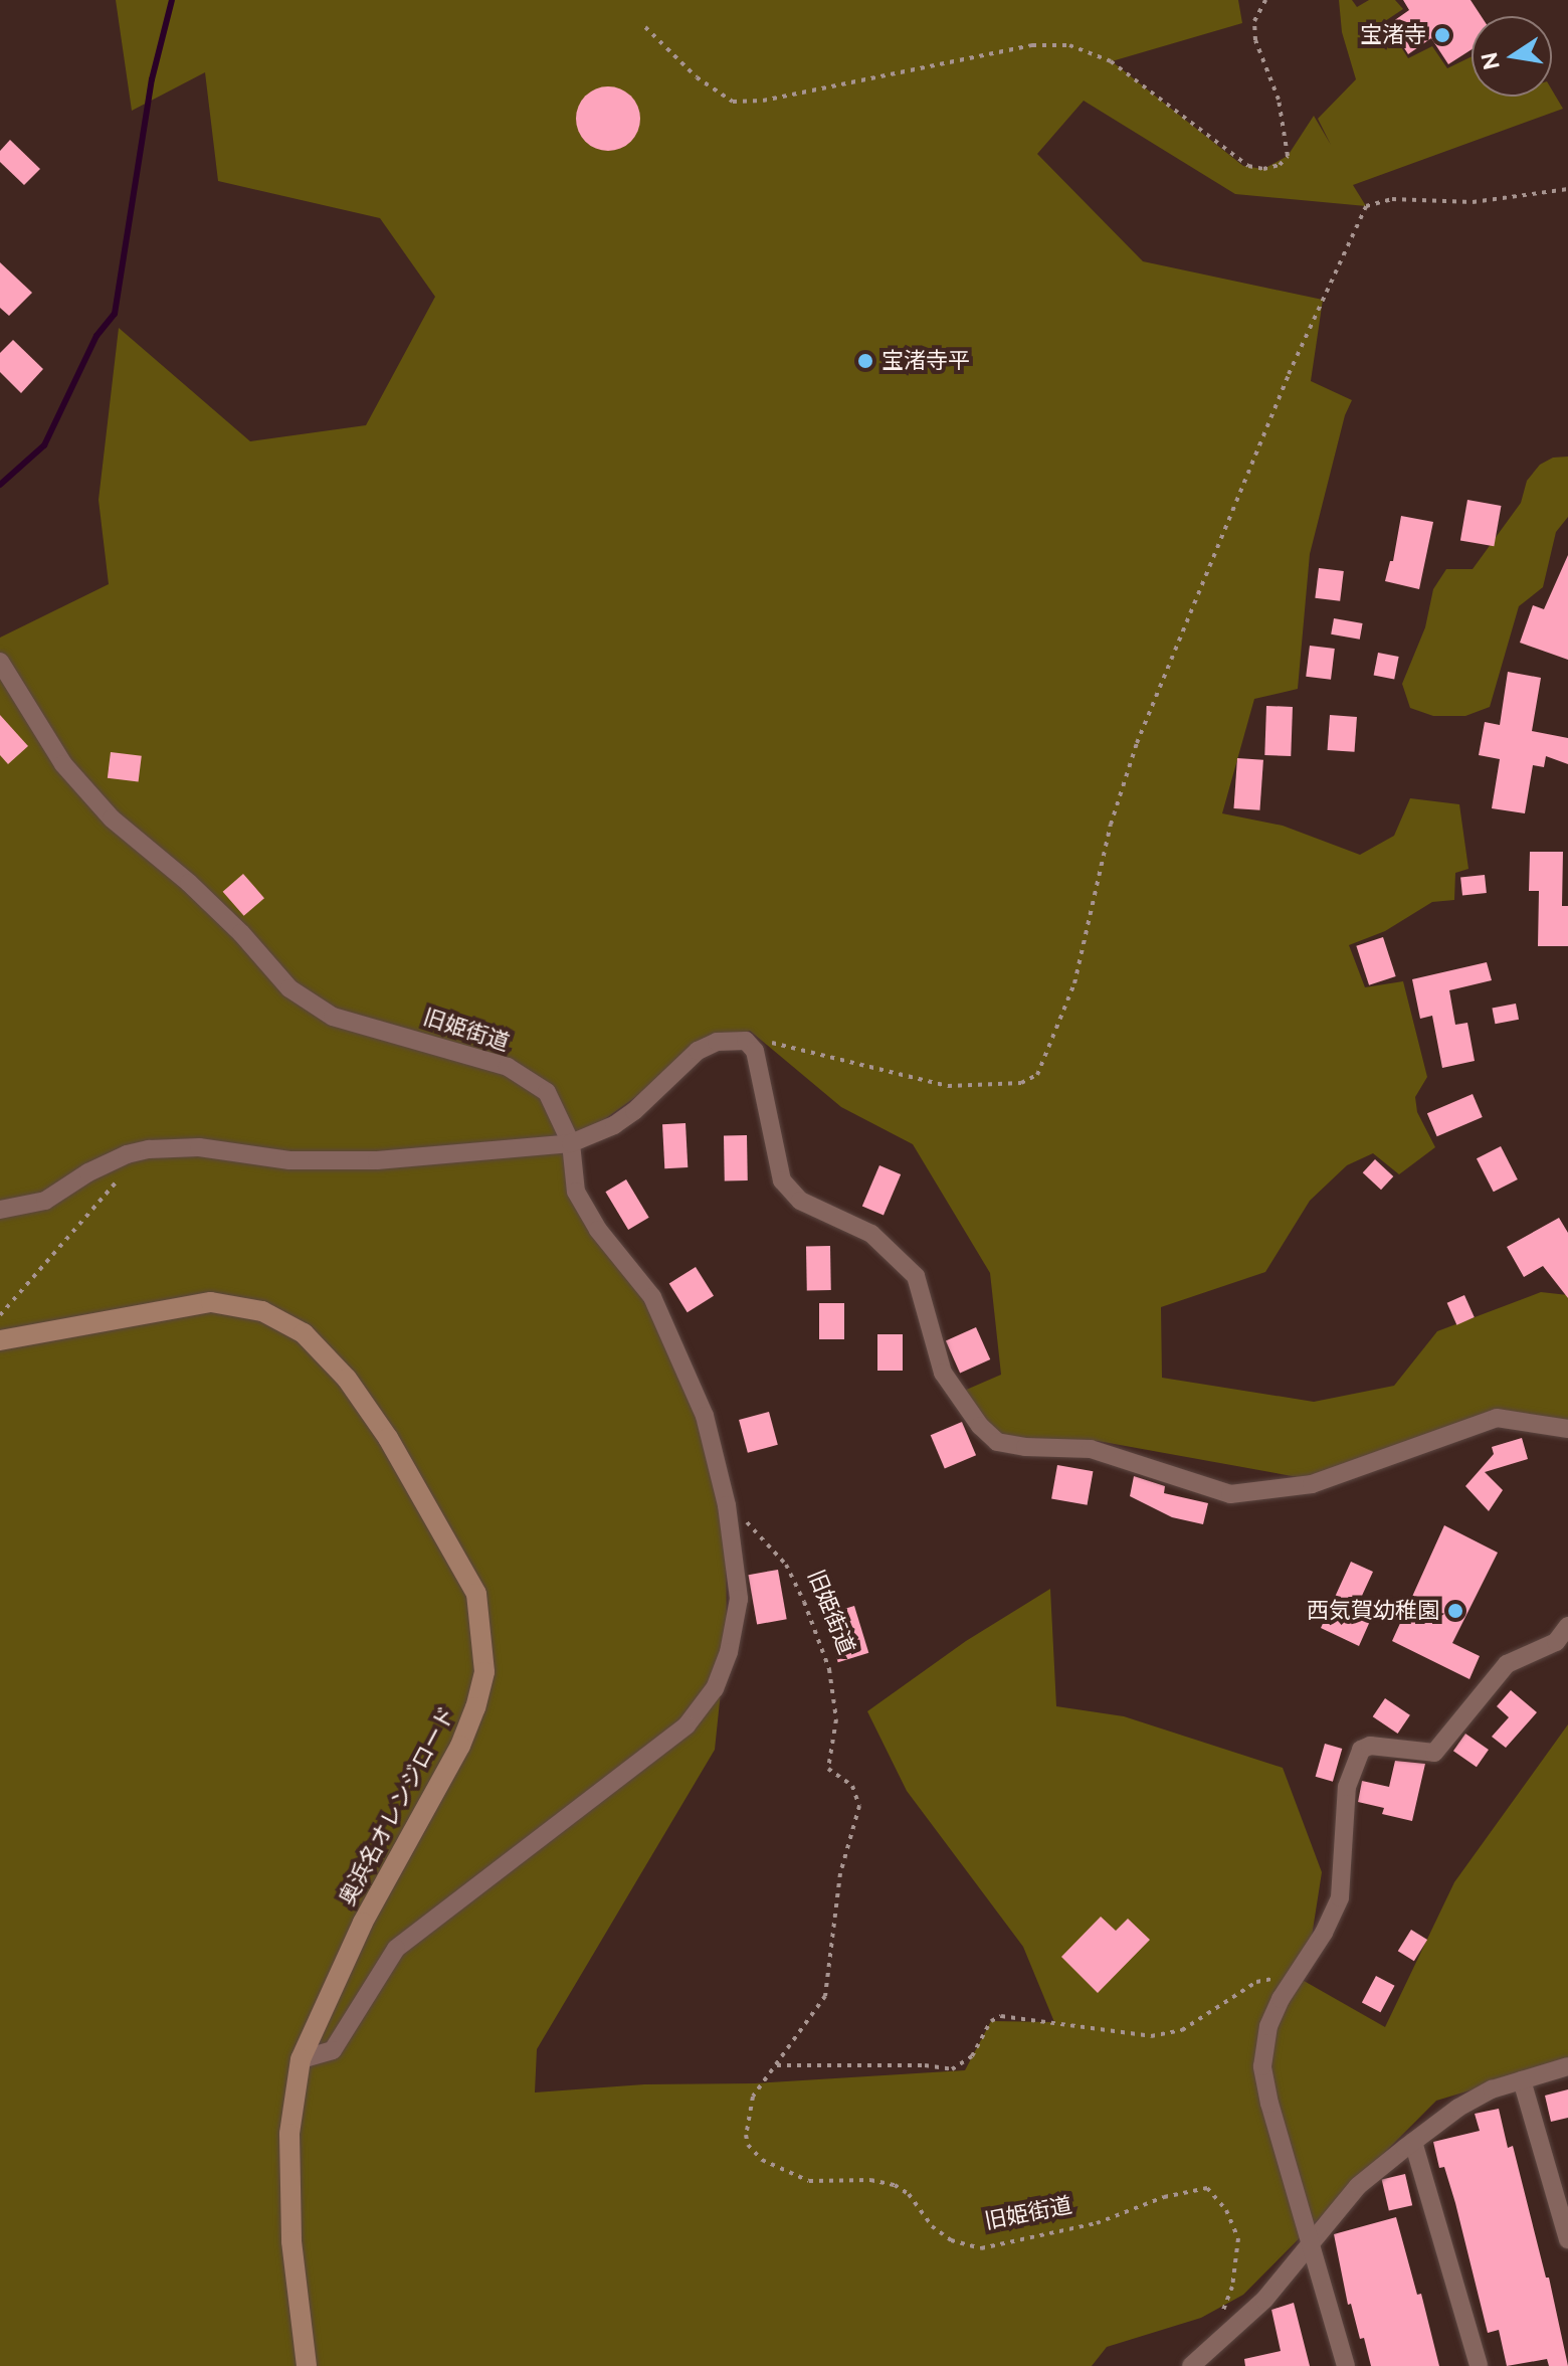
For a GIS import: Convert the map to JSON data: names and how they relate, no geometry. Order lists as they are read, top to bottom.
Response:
{
  "streets": {
    "street": ["旧姫街道", "奥浜名オレンジロード"]
  },
  "places": ["宝渚寺", "宝渚寺平", "西気賀幼稚園"],
  "north": "left"
}
